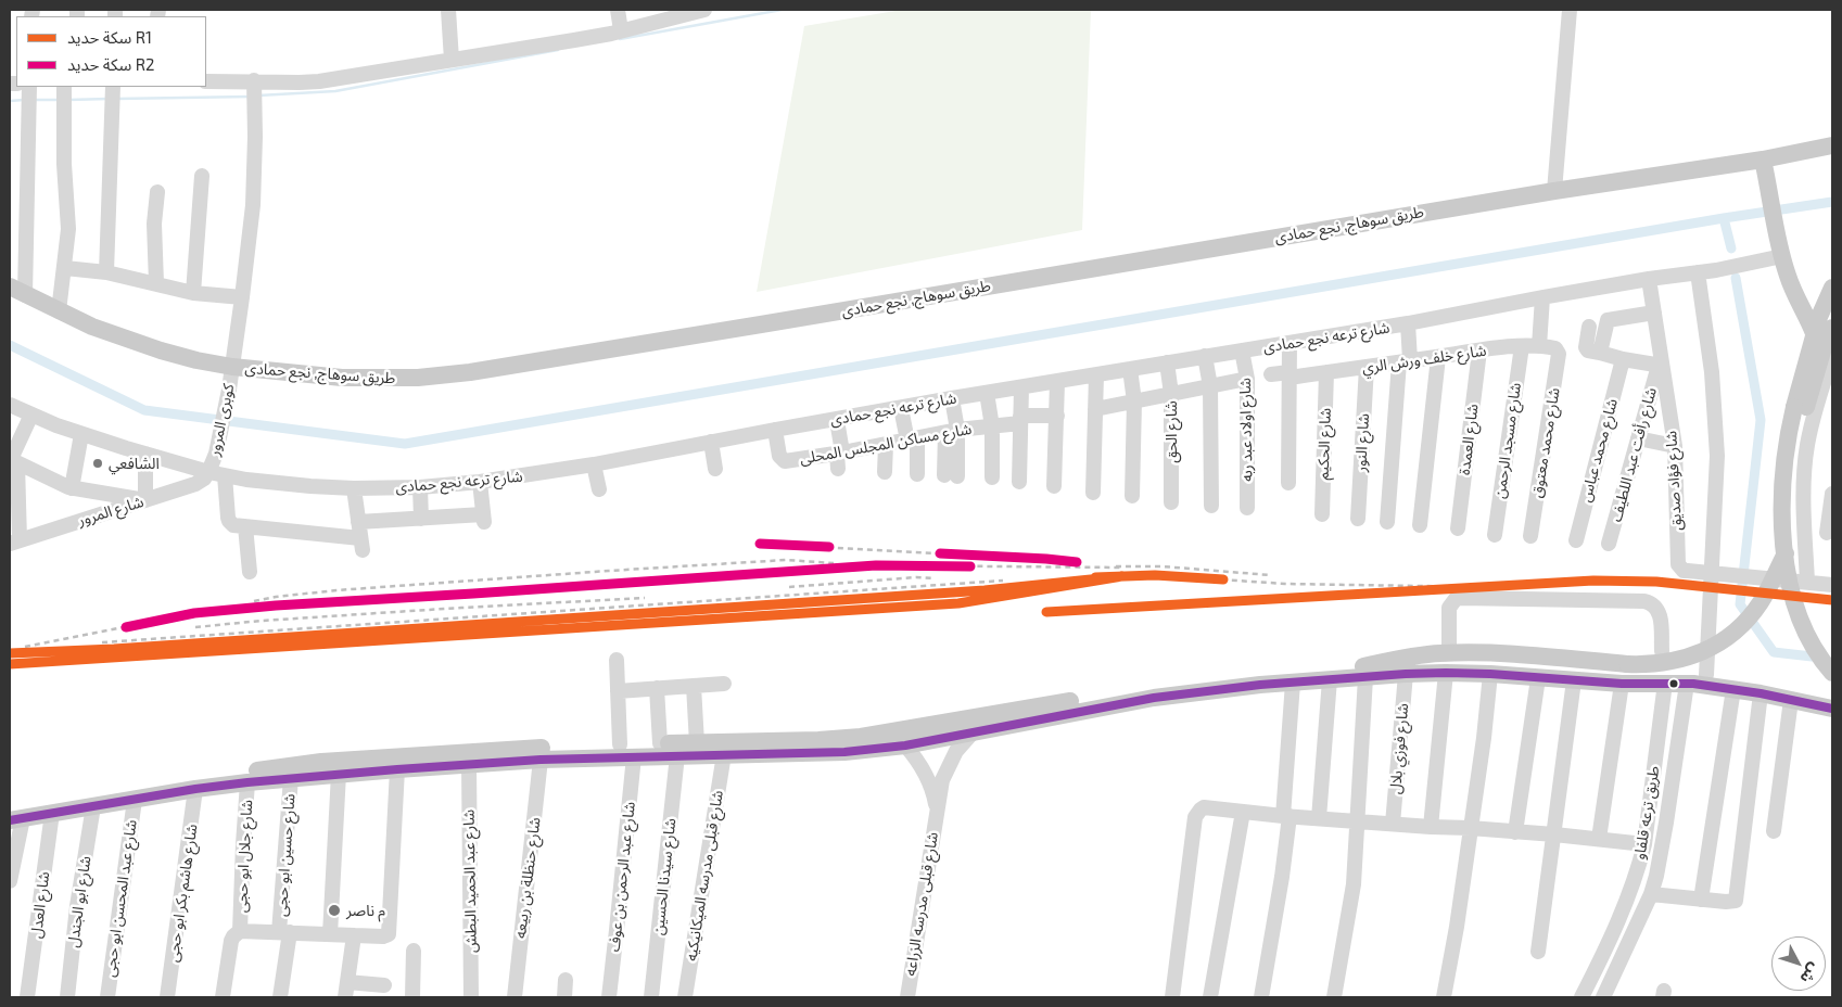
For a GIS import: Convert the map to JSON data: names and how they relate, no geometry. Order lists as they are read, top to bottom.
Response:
{
  "streets": {
    "main road": ["طريق سوهاج, نجع حمادى"],
    "street": [
      "شارع ترعه نجع حمادى",
      "شارع خلف ورش الري",
      "كوبرى المرور",
      "شارع اولاد عبد ربه",
      "شارع الحق",
      "شارع العمدة",
      "شارع مسجد الرحمن",
      "شارع النور",
      "شارع محمد معتوق",
      "شارع مساكن المجلس المحلى",
      "شارع الحكيم",
      "شارع محمد عباس",
      "شارع رأفت عبد اللطيف",
      "شارع فؤاد صديق",
      "شارع المرور",
      "شارع فوزي بلال",
      "طريق ترعه قلفاو",
      "شارع حسين ابو حجى",
      "شارع جلال ابو حجى",
      "شارع قبلى مدرسه الميكانيكيه",
      "شارع عبد الرحمن بن عوف",
      "شارع سيدنا الحسين",
      "شارع حنظلة بن ربيعه",
      "شارع عبد الحميد البطش",
      "شارع هاشم بكر ابو حجى",
      "شارع عبد المحسن ابو حجى",
      "شارع ابو الجندل",
      "شارع قبلى مدرسه الزراعه",
      "شارع العدل"
    ]
  },
  "crossings": [
    ["طريق سوهاج, نجع حمادى", "كوبرى المرور"],
    ["شارع ترعه نجع حمادى", "كوبرى المرور"],
    ["شارع ترعه نجع حمادى", "شارع اولاد عبد ربه"],
    ["شارع ترعه نجع حمادى", "شارع الحق"],
    ["شارع ترعه نجع حمادى", "شارع مساكن المجلس المحلى"],
    ["شارع ترعه نجع حمادى", "شارع فؤاد صديق"],
    ["شارع ترعه نجع حمادى", "شارع المرور"],
    ["شارع خلف ورش الري", "شارع العمدة"],
    ["شارع خلف ورش الري", "شارع مسجد الرحمن"],
    ["شارع خلف ورش الري", "شارع النور"],
    ["شارع خلف ورش الري", "شارع محمد معتوق"],
    ["شارع خلف ورش الري", "شارع الحكيم"],
    ["كوبرى المرور", "شارع المرور"],
    ["شارع رأفت عبد اللطيف", "شارع فؤاد صديق"]
  ],
  "places": ["الشافعي", "م ناصر"],
  "lines": ["rail line R2", "rail line R1"],
  "legend": ["سكة حديد R1", "سكة حديد R2"],
  "north": "bottom right"
}
